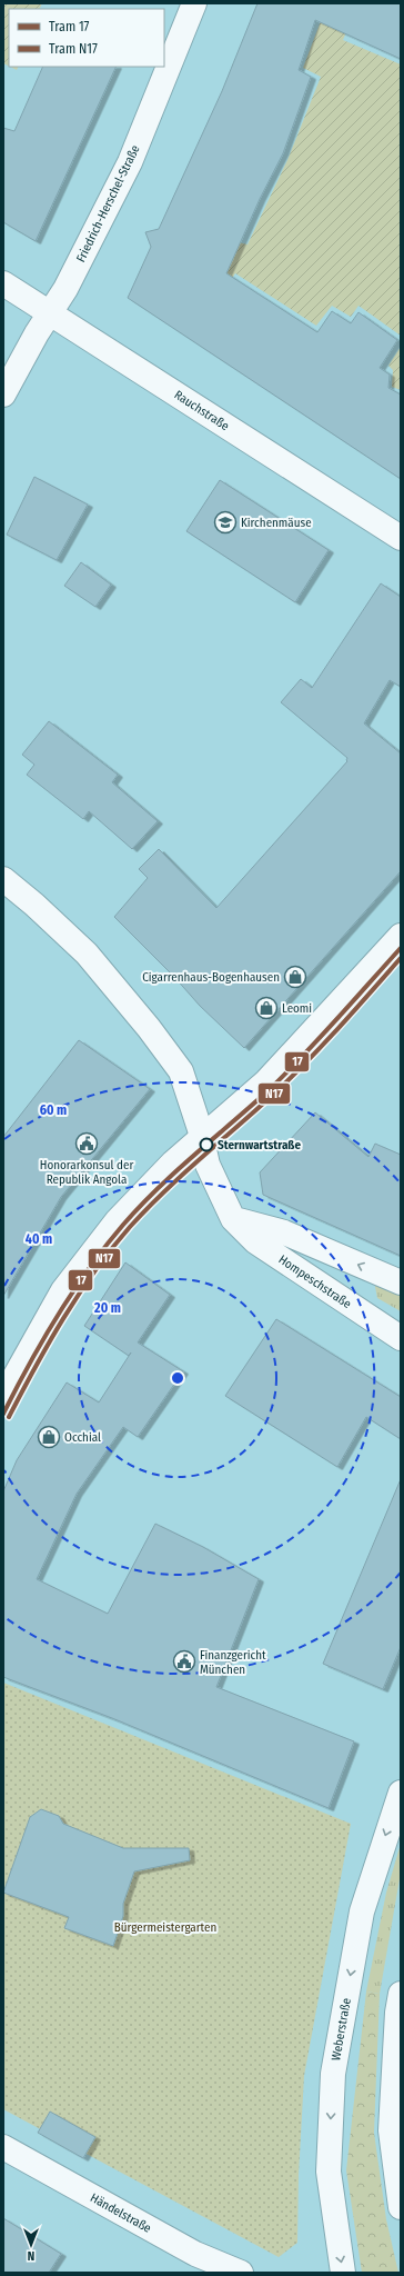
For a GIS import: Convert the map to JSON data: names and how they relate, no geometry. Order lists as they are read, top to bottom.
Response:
{
  "streets": {
    "street": [
      "Friedrich-Herschel-Straße",
      "Rauchstraße",
      "Hompeschstraße",
      "Weberstraße",
      "Händelstraße"
    ]
  },
  "crossings": [
    ["Friedrich-Herschel-Straße", "Rauchstraße"]
  ],
  "parks": ["Bürgermeistergarten"],
  "places": {
    "school or university": ["Kirchenmäuse"],
    "shop": ["Cigarrenhaus-Bogenhausen", "Leomi", "Occhial"],
    "public building": ["Honorarkonsul der Republik Angola", "Finanzgericht München"],
    "other": ["Sternwartstraße"]
  },
  "lines": ["tram line 17", "tram line N17"],
  "legend": ["Tram 17", "Tram N17"],
  "north": "bottom",
  "rings": ["60 m", "40 m", "20 m"]
}
